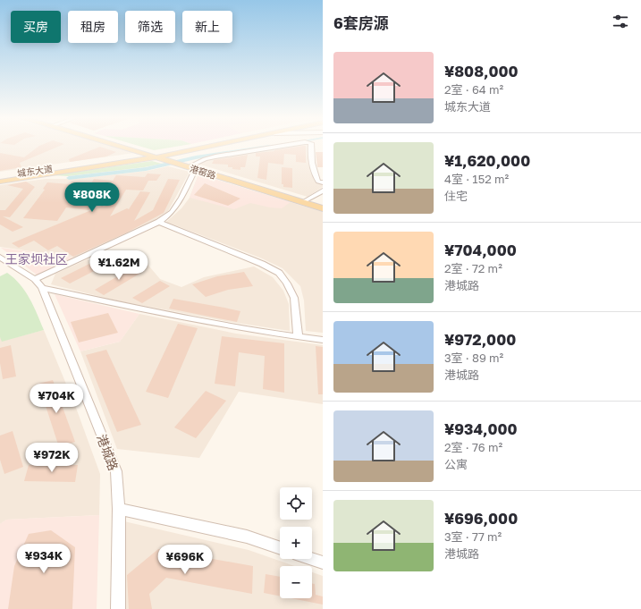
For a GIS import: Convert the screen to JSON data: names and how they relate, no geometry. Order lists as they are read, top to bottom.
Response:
{
  "streets": {
    "main road": ["城东大道", "港窑路"],
    "street": ["港城路"]
  },
  "crossings": [
    ["城东大道", "港窑路"]
  ],
  "districts": ["王家坝社区"],
  "page": {
    "heading": "6套房源",
    "chip": [
      "买房",
      "租房",
      "筛选",
      "新上"
    ],
    "list": [
      {
        "name": "¥808,000",
        "note": "2室 · 64 m² · 城东大道"
      },
      {
        "name": "¥1,620,000",
        "note": "4室 · 152 m² · 住宅"
      },
      {
        "name": "¥704,000",
        "note": "2室 · 72 m² · 港城路"
      },
      {
        "name": "¥972,000",
        "note": "3室 · 89 m² · 港城路"
      },
      {
        "name": "¥934,000",
        "note": "2室 · 76 m² · 公寓"
      },
      {
        "name": "¥696,000",
        "note": "3室 · 77 m² · 港城路"
      }
    ],
    "price": [
      "¥808K",
      "¥1.62M",
      "¥704K",
      "¥972K",
      "¥934K",
      "¥696K"
    ],
    "map_buttons": ["+", "−"]
  }
}
